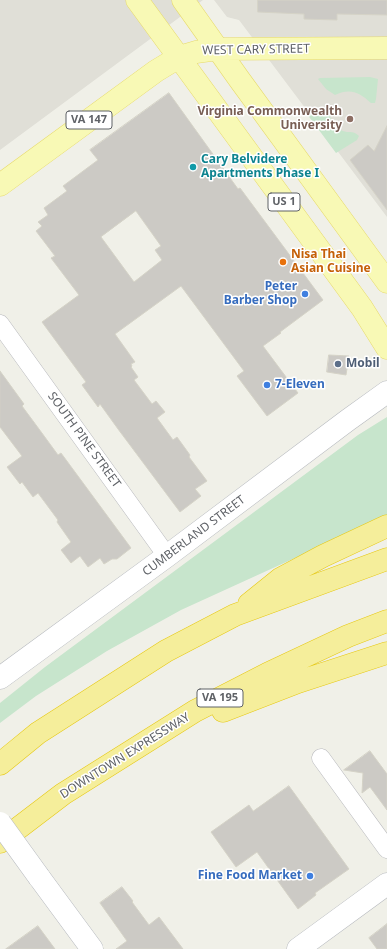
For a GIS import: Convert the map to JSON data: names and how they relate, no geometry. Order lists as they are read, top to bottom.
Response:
{
  "streets": {
    "highway": ["VA 195", "DOWNTOWN EXPRESSWAY"],
    "main road": [
      "WEST CARY STREET",
      "VA 147",
      "US 1",
      "CUMBERLAND STREET"
    ],
    "street": ["SOUTH PINE STREET"]
  },
  "crossings": [
    ["WEST CARY STREET", "US 1"],
    ["SOUTH PINE STREET", "CUMBERLAND STREET"]
  ],
  "places": [
    "Virginia Commonwealth University",
    "Cary Belvidere Apartments Phase I",
    "Nisa Thai Asian Cuisine",
    "Peter Barber Shop",
    "Mobil",
    "7-Eleven",
    "Fine Food Market"
  ]
}
